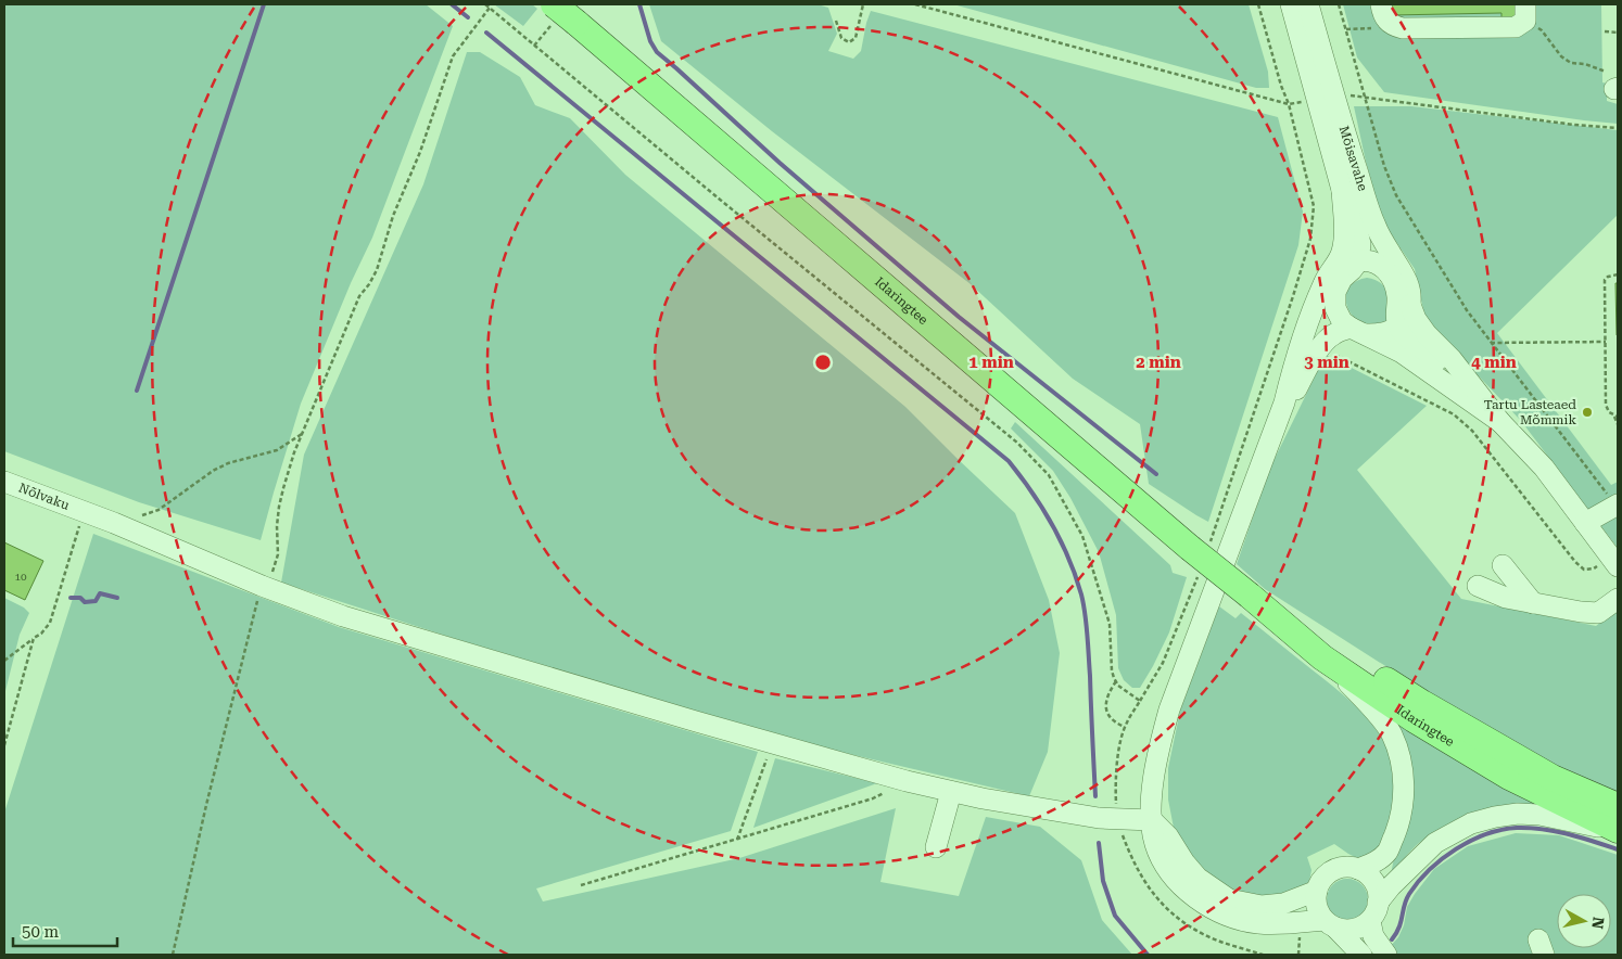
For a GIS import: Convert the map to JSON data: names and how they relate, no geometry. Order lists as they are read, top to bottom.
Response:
{
  "streets": {
    "main road": ["Idaringtee"],
    "street": ["Mõisavahe", "Nõlvaku"]
  },
  "places": ["Tartu Lasteaed Mõmmik"],
  "house_numbers": ["10"],
  "scale_bar": "50 m",
  "north": "right",
  "rings": [
    "1 min",
    "2 min",
    "3 min",
    "4 min"
  ]
}
